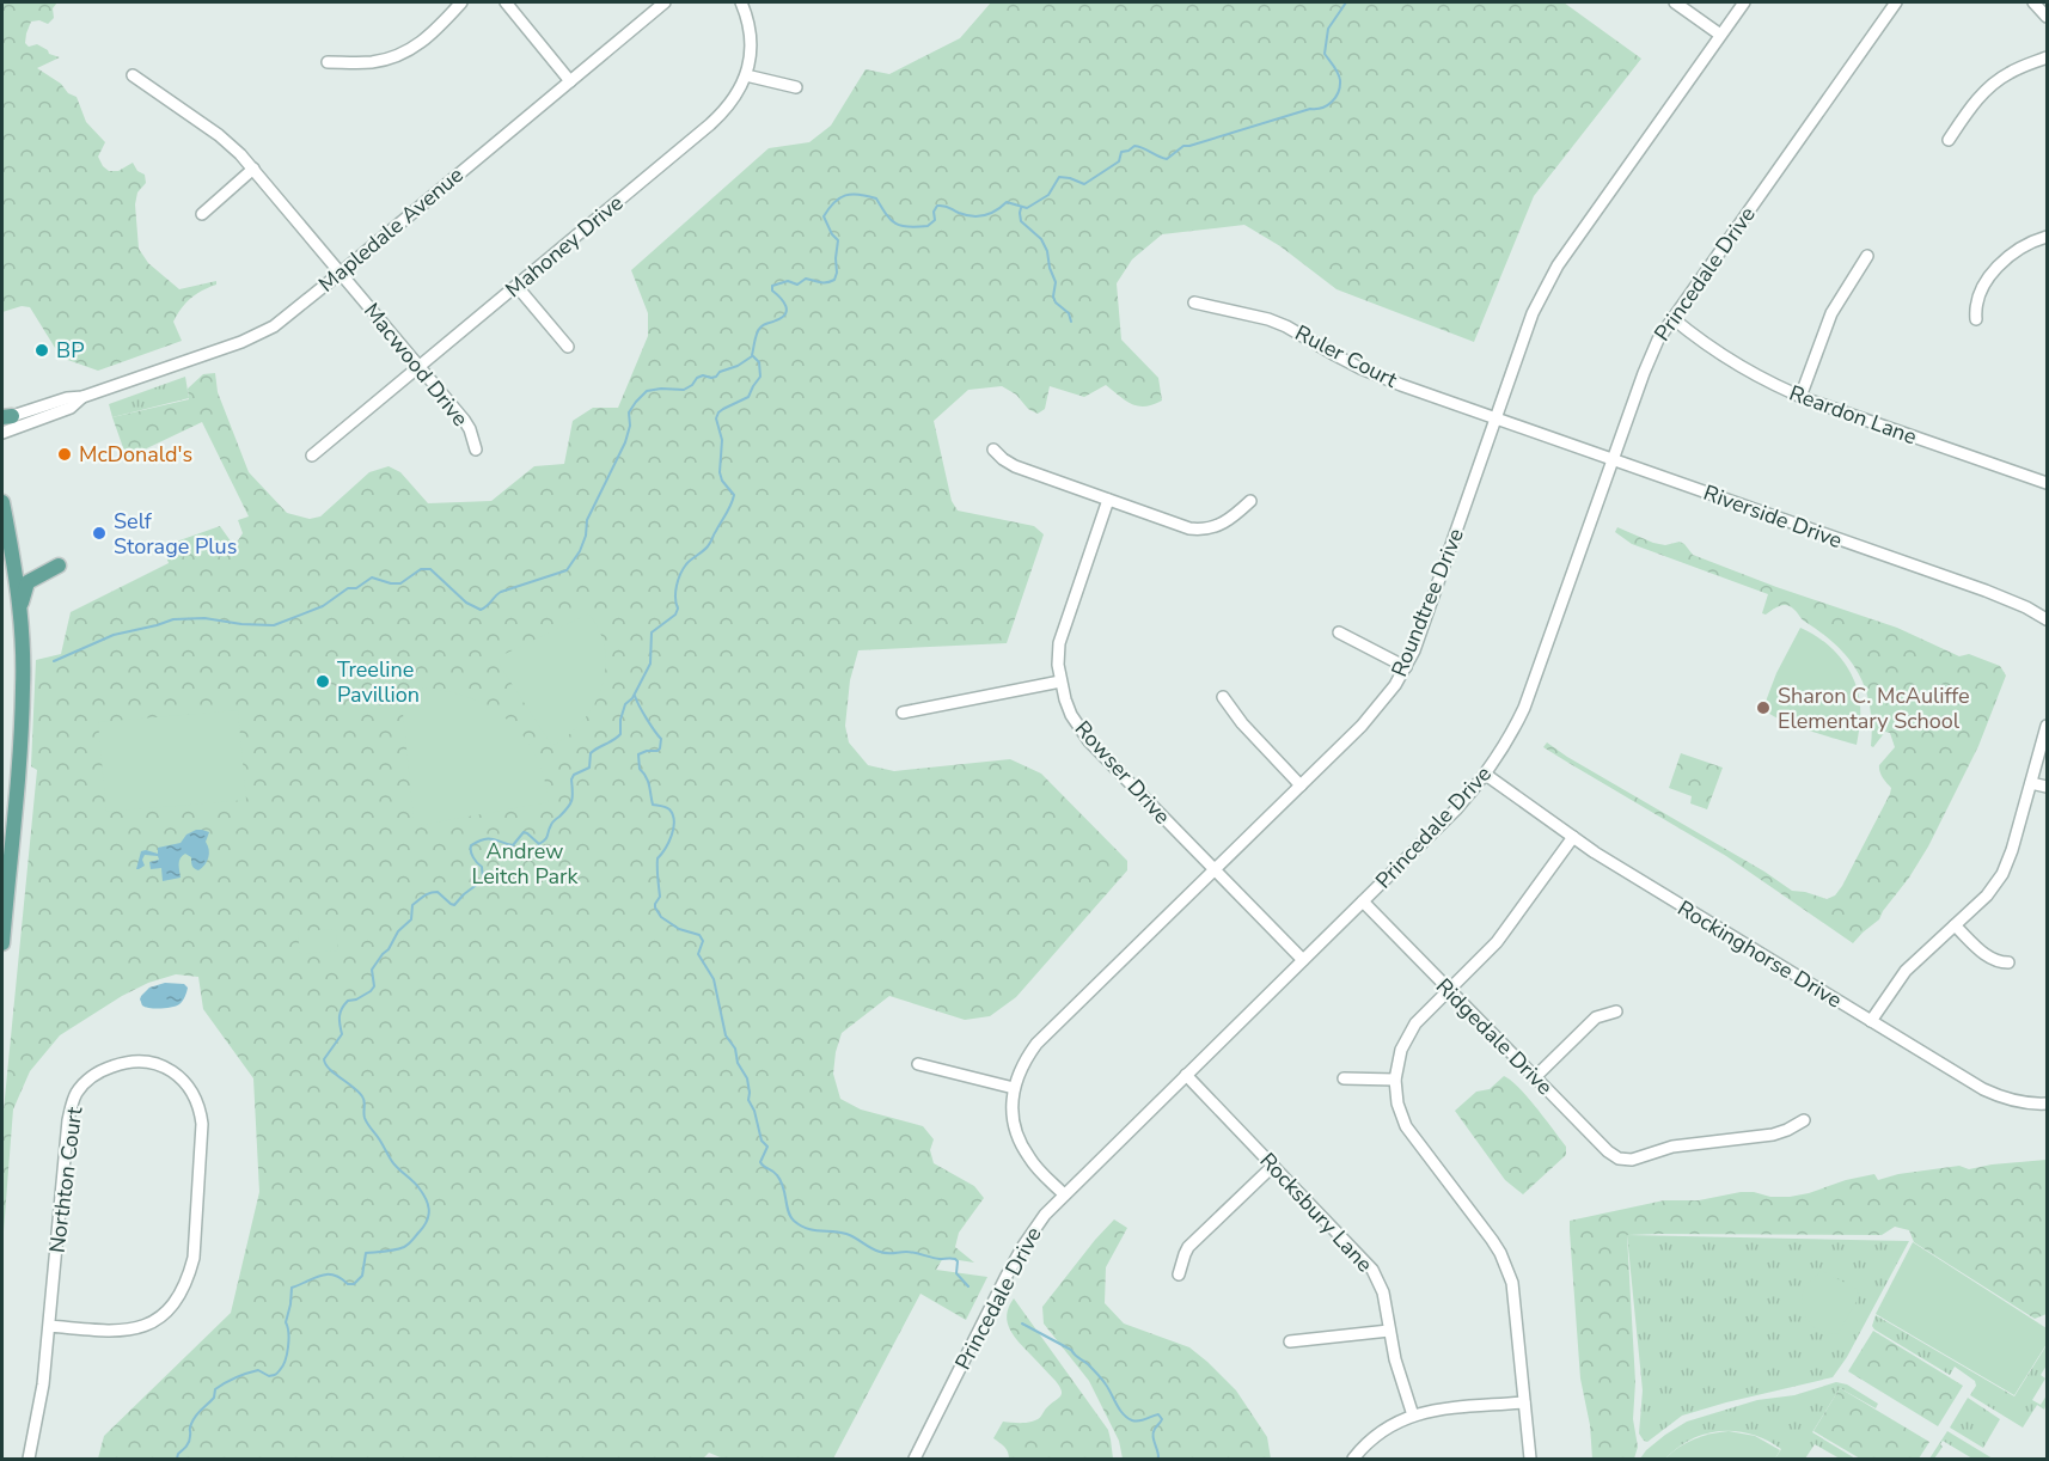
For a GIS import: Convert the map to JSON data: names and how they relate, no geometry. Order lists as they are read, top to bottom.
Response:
{
  "streets": {
    "street": [
      "Mapledale Avenue",
      "Mahoney Drive",
      "Princedale Drive",
      "Ruler Court",
      "Macwood Drive",
      "Reardon Lane",
      "Riverside Drive",
      "Roundtree Drive",
      "Rowser Drive",
      "Rockinghorse Drive",
      "Ridgedale Drive",
      "Northton Court",
      "Rocksbury Lane"
    ]
  },
  "crossings": [
    ["Mapledale Avenue", "Macwood Drive"],
    ["Mahoney Drive", "Macwood Drive"],
    ["Princedale Drive", "Reardon Lane"],
    ["Princedale Drive", "Riverside Drive"],
    ["Princedale Drive", "Roundtree Drive"],
    ["Princedale Drive", "Rowser Drive"],
    ["Princedale Drive", "Rockinghorse Drive"],
    ["Princedale Drive", "Ridgedale Drive"],
    ["Princedale Drive", "Rocksbury Lane"],
    ["Ruler Court", "Riverside Drive"],
    ["Ruler Court", "Roundtree Drive"],
    ["Riverside Drive", "Roundtree Drive"],
    ["Roundtree Drive", "Rowser Drive"]
  ],
  "parks": ["Andrew Leitch Park"],
  "places": [
    "BP",
    "McDonald's",
    "Self Storage Plus",
    "Treeline Pavillion",
    "Sharon C. McAuliffe Elementary School"
  ]
}
